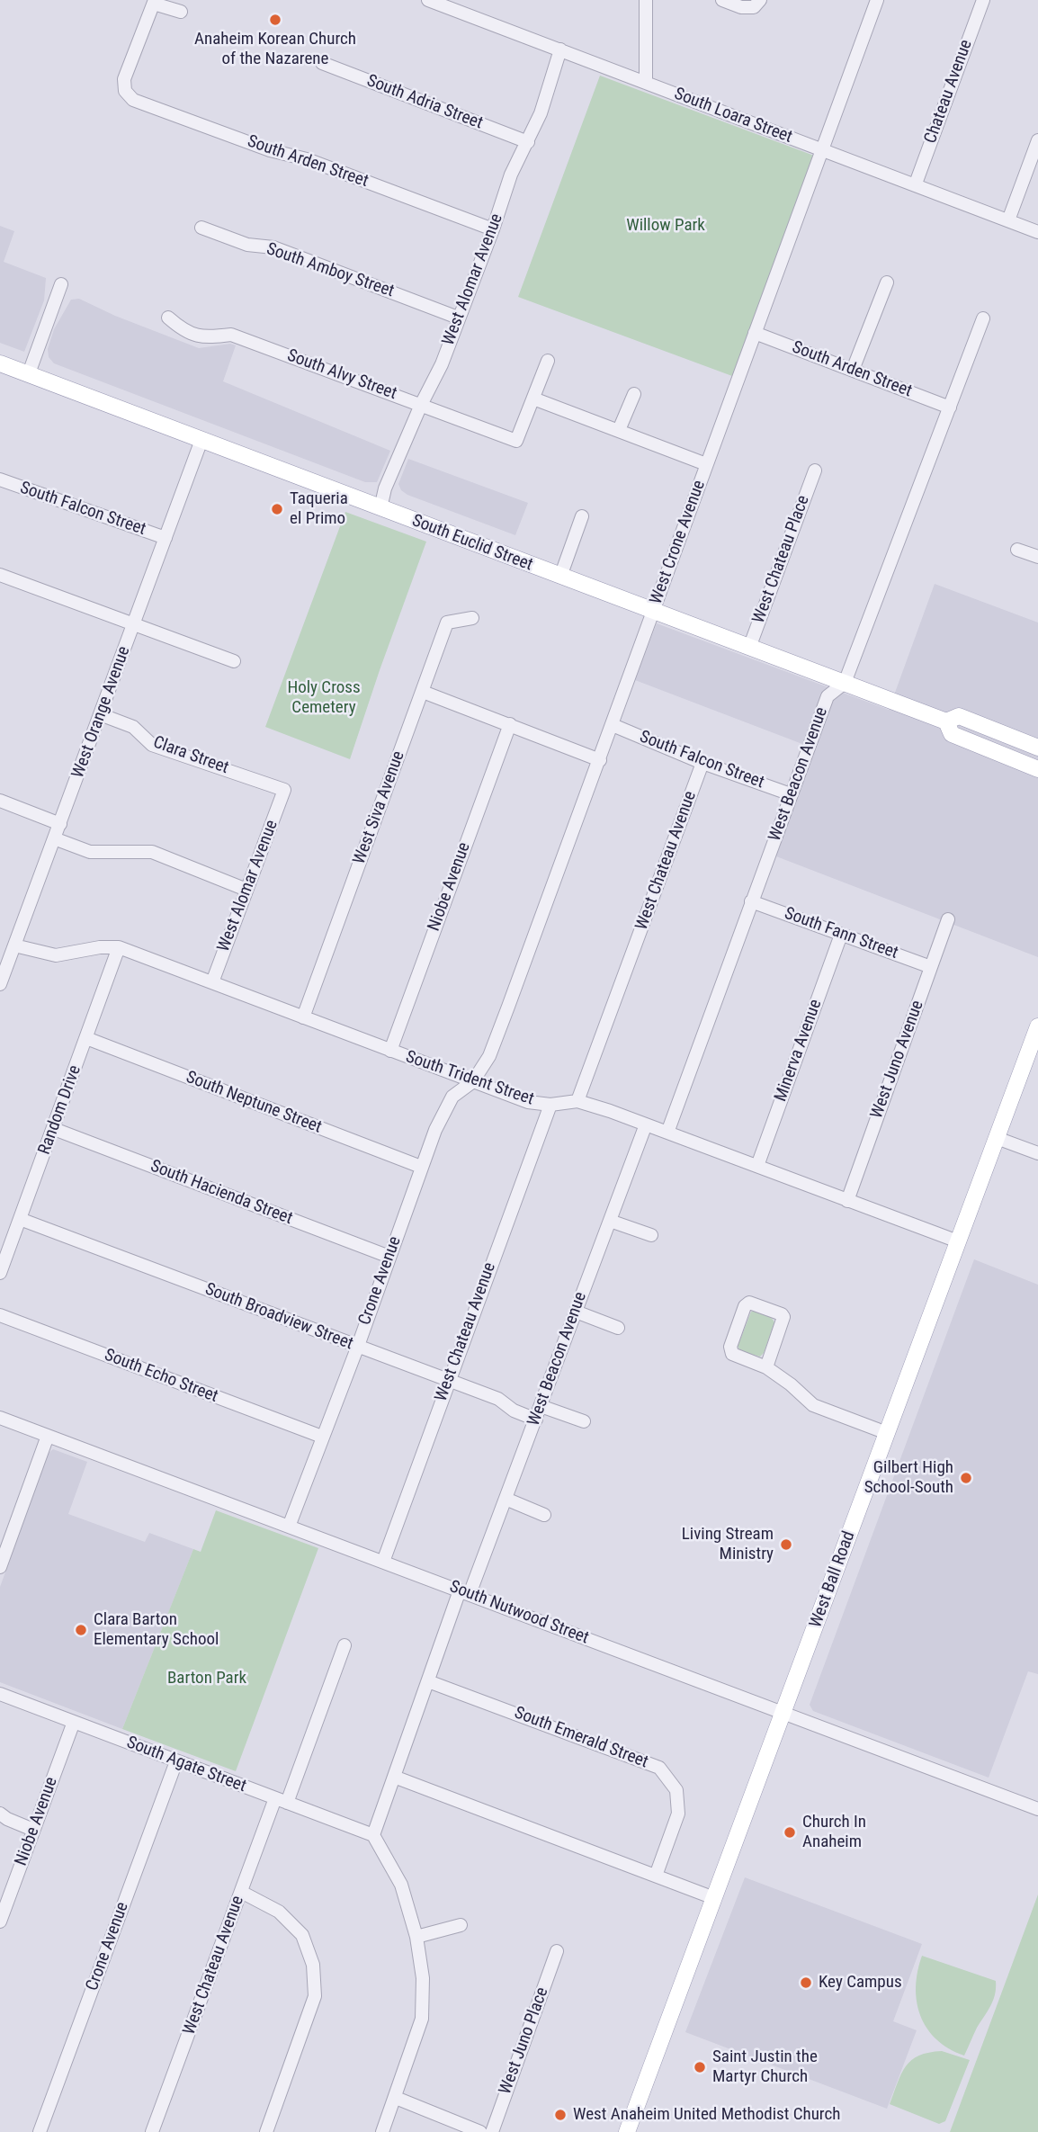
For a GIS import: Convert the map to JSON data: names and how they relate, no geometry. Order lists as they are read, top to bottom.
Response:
{
  "streets": {
    "main road": ["South Euclid Street", "West Ball Road"],
    "street": [
      "Chateau Avenue",
      "South Adria Street",
      "South Loara Street",
      "South Arden Street",
      "South Amboy Street",
      "West Alomar Avenue",
      "South Alvy Street",
      "South Falcon Street",
      "West Crone Avenue",
      "West Chateau Place",
      "West Orange Avenue",
      "Clara Street",
      "West Beacon Avenue",
      "West Siva Avenue",
      "West Chateau Avenue",
      "Niobe Avenue",
      "South Fann Street",
      "Minerva Avenue",
      "West Juno Avenue",
      "South Trident Street",
      "South Neptune Street",
      "Random Drive",
      "South Hacienda Street",
      "Crone Avenue",
      "South Broadview Street",
      "South Echo Street",
      "South Nutwood Street",
      "South Emerald Street",
      "South Agate Street",
      "West Juno Place"
    ]
  },
  "crossings": [
    ["Chateau Avenue", "South Loara Street"],
    ["South Adria Street", "West Alomar Avenue"],
    ["South Loara Street", "West Alomar Avenue"],
    ["South Loara Street", "West Crone Avenue"],
    ["South Arden Street", "West Alomar Avenue"],
    ["South Arden Street", "West Crone Avenue"],
    ["South Arden Street", "West Beacon Avenue"],
    ["South Amboy Street", "West Alomar Avenue"],
    ["West Alomar Avenue", "South Alvy Street"],
    ["West Alomar Avenue", "South Euclid Street"],
    ["West Alomar Avenue", "Clara Street"],
    ["West Alomar Avenue", "South Trident Street"],
    ["South Falcon Street", "West Crone Avenue"],
    ["South Falcon Street", "West Orange Avenue"],
    ["South Falcon Street", "West Beacon Avenue"],
    ["South Falcon Street", "West Chateau Avenue"],
    ["West Crone Avenue", "South Euclid Street"],
    ["West Crone Avenue", "South Trident Street"],
    ["West Crone Avenue", "Crone Avenue"],
    ["South Euclid Street", "West Chateau Place"],
    ["South Euclid Street", "West Orange Avenue"],
    ["South Euclid Street", "West Beacon Avenue"],
    ["West Orange Avenue", "Clara Street"],
    ["West Orange Avenue", "South Trident Street"],
    ["West Beacon Avenue", "South Fann Street"],
    ["West Beacon Avenue", "South Trident Street"],
    ["West Beacon Avenue", "South Broadview Street"],
    ["West Beacon Avenue", "South Nutwood Street"],
    ["West Beacon Avenue", "South Emerald Street"],
    ["West Beacon Avenue", "South Agate Street"],
    ["West Siva Avenue", "South Trident Street"],
    ["West Chateau Avenue", "South Trident Street"],
    ["West Chateau Avenue", "South Broadview Street"],
    ["West Chateau Avenue", "South Nutwood Street"],
    ["West Chateau Avenue", "South Agate Street"],
    ["Niobe Avenue", "South Trident Street"],
    ["Niobe Avenue", "South Agate Street"],
    ["South Fann Street", "Minerva Avenue"],
    ["South Fann Street", "West Juno Avenue"],
    ["Minerva Avenue", "South Trident Street"],
    ["West Juno Avenue", "South Trident Street"],
    ["South Trident Street", "Random Drive"],
    ["South Trident Street", "Crone Avenue"],
    ["South Trident Street", "West Ball Road"],
    ["South Neptune Street", "Random Drive"],
    ["South Neptune Street", "Crone Avenue"],
    ["Random Drive", "South Hacienda Street"],
    ["Random Drive", "South Broadview Street"],
    ["South Hacienda Street", "Crone Avenue"],
    ["Crone Avenue", "South Broadview Street"],
    ["Crone Avenue", "South Echo Street"],
    ["Crone Avenue", "South Nutwood Street"],
    ["Crone Avenue", "South Agate Street"],
    ["West Ball Road", "South Nutwood Street"]
  ],
  "parks": ["Willow Park", "Holy Cross Cemetery", "Barton Park"],
  "places": [
    "Anaheim Korean Church of the Nazarene",
    "Taqueria el Primo",
    "Gilbert High School-South",
    "Living Stream Ministry",
    "Clara Barton Elementary School",
    "Church In Anaheim",
    "Key Campus",
    "Saint Justin the Martyr Church",
    "West Anaheim United Methodist Church"
  ]
}
